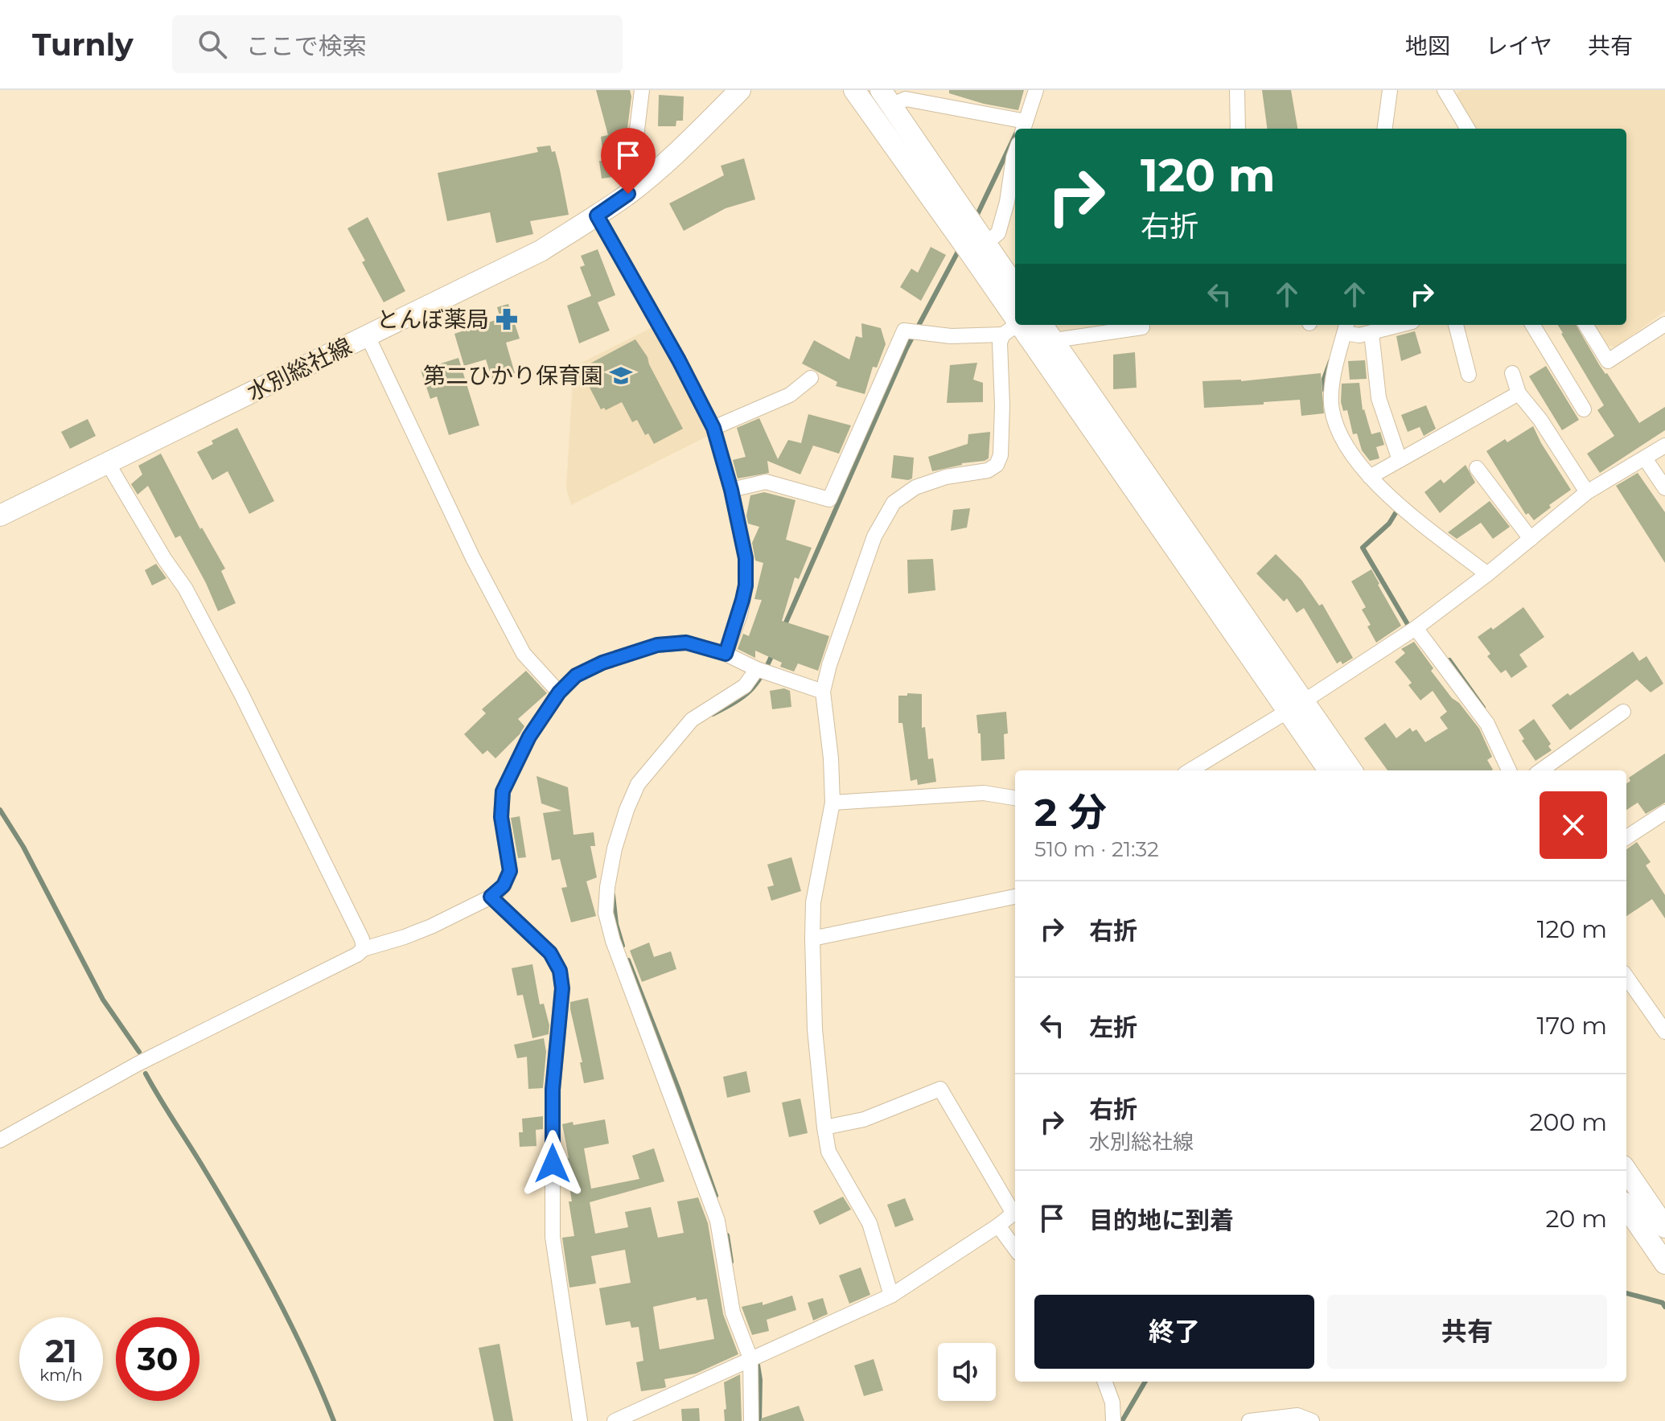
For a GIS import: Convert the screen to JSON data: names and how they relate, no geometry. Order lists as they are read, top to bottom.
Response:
{
  "streets": {
    "street": ["水別総社線"]
  },
  "places": {
    "pharmacy": ["とんぼ薬局"],
    "school or university": ["第二ひかり保育園"]
  },
  "page": {
    "header": "Turnly",
    "search": "ここで検索",
    "nav": ["地図", "レイヤ", "共有"],
    "turn": ["120 m", "右折"],
    "heading": ["2 分", "510 m · 21:32"],
    "list": [
      {
        "name": "右折",
        "value": "120 m"
      },
      {
        "name": "左折",
        "value": "170 m"
      },
      {
        "name": "右折",
        "note": "水別総社線",
        "value": "200 m"
      },
      {
        "name": "目的地に到着",
        "value": "20 m"
      }
    ],
    "buttons": ["終了", "共有"],
    "speed": "21 km/h",
    "limit": "30"
  }
}
